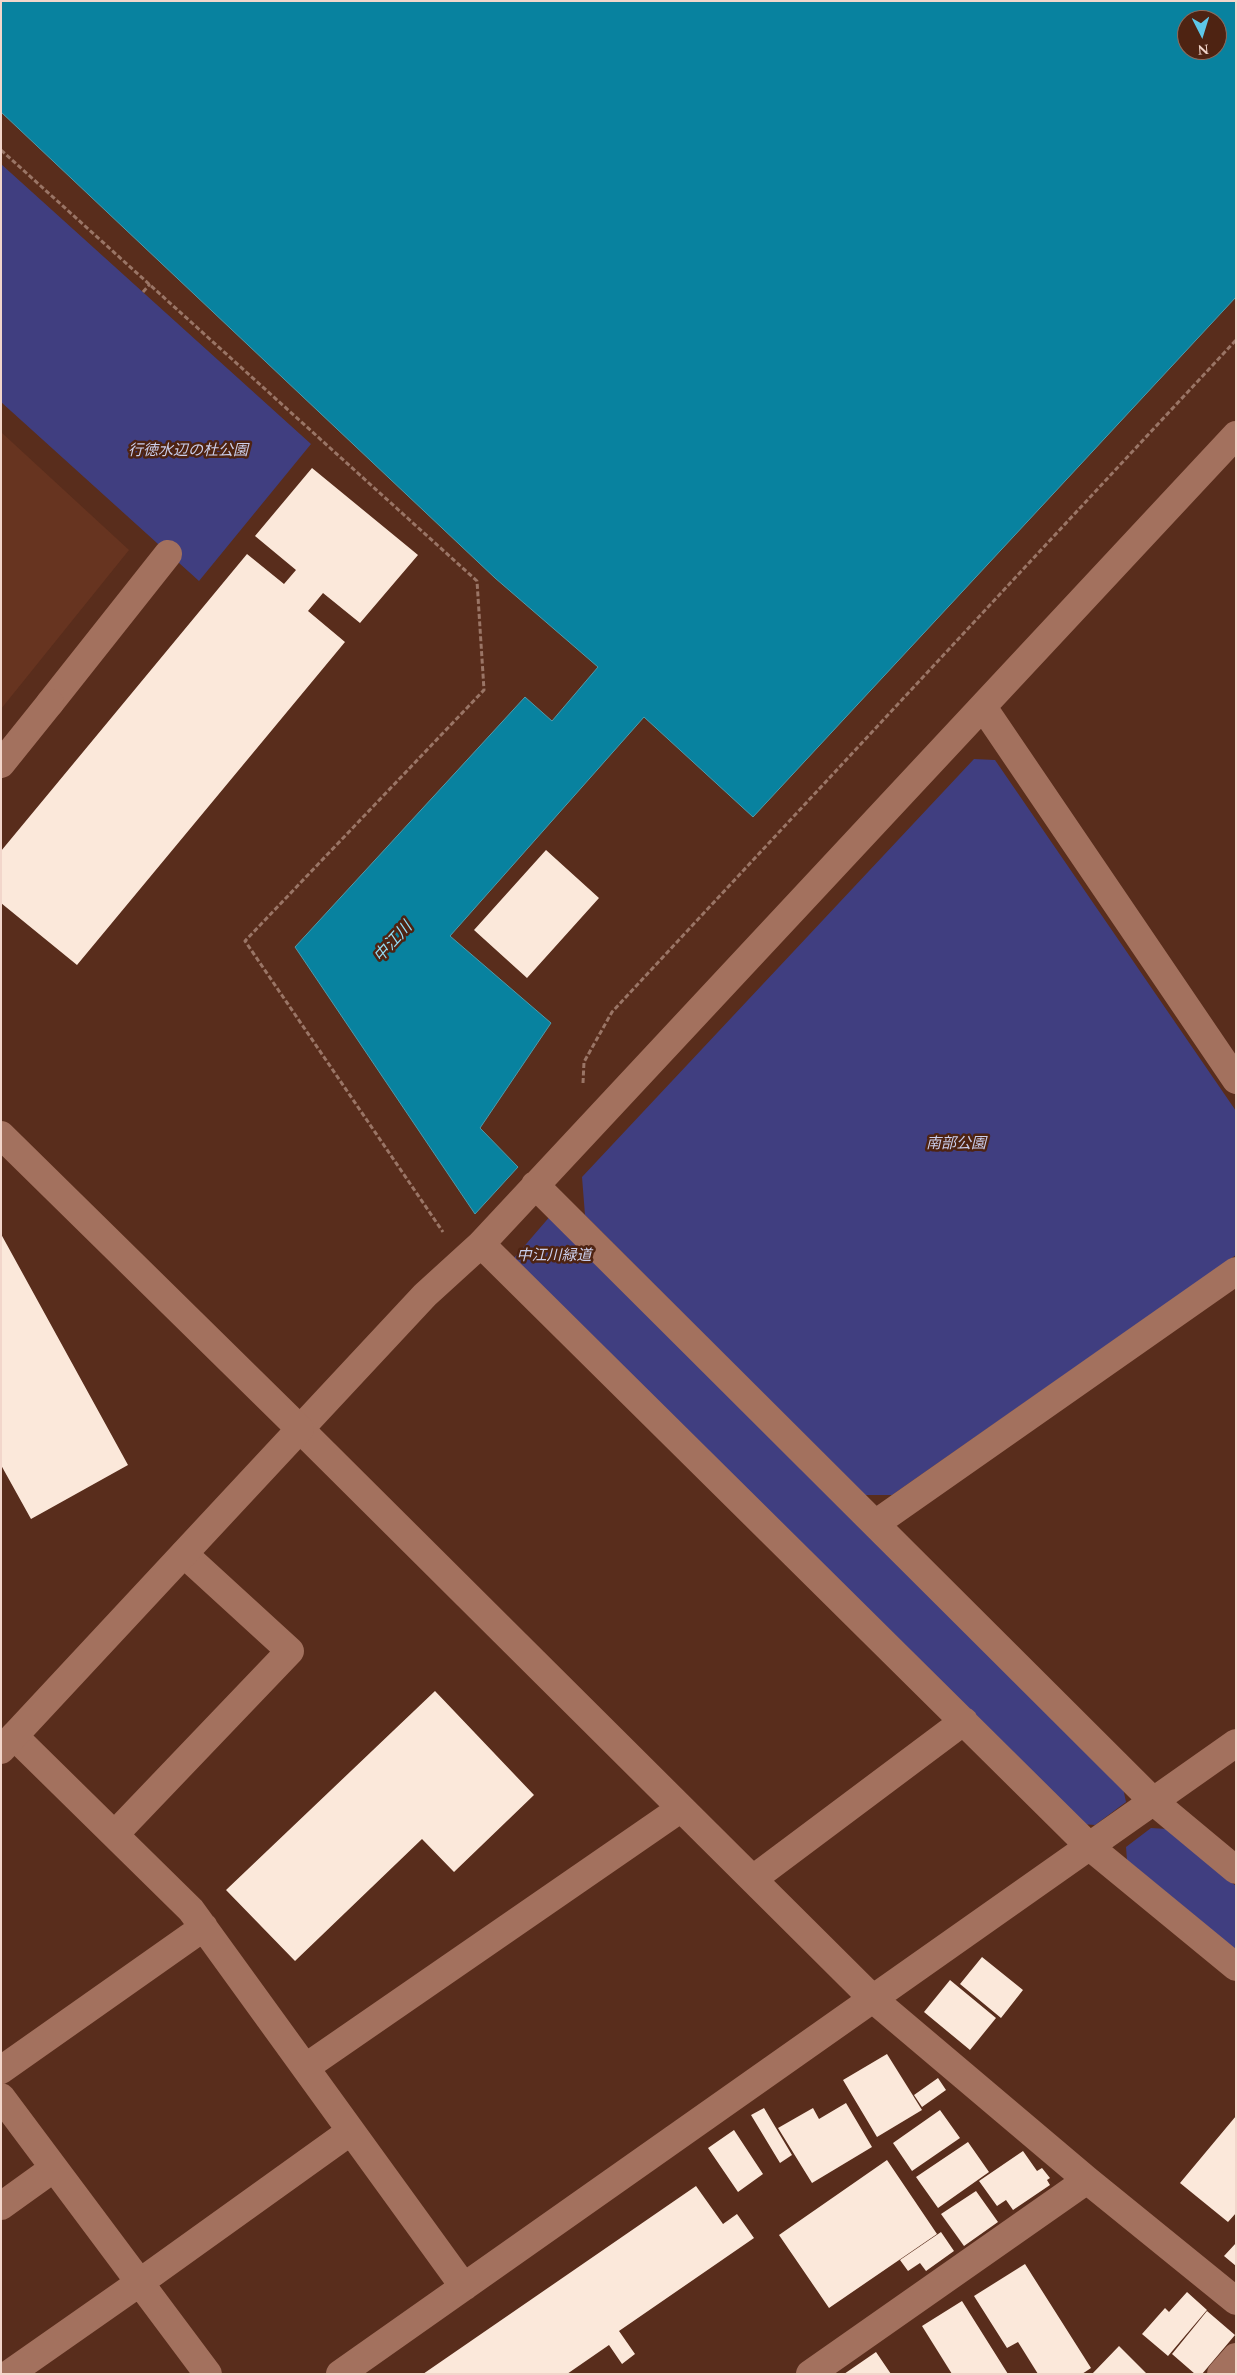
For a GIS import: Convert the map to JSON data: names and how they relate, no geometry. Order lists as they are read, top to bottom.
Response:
{
  "water": ["中江川"],
  "parks": ["行徳水辺の杜公園", "南部公園", "中江川緑道"],
  "north": "bottom"
}
